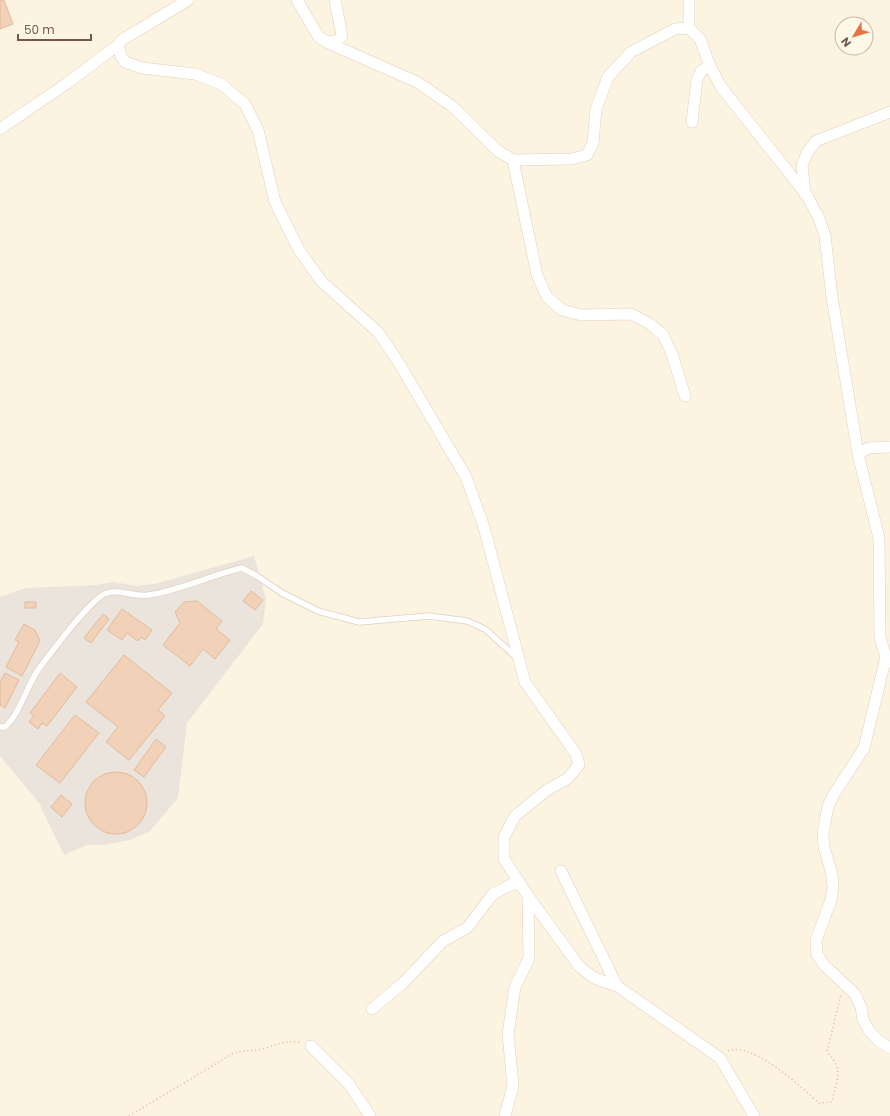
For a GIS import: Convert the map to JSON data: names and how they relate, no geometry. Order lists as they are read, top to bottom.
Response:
{
  "scale_bar": "50 m",
  "north": "bottom left"
}
